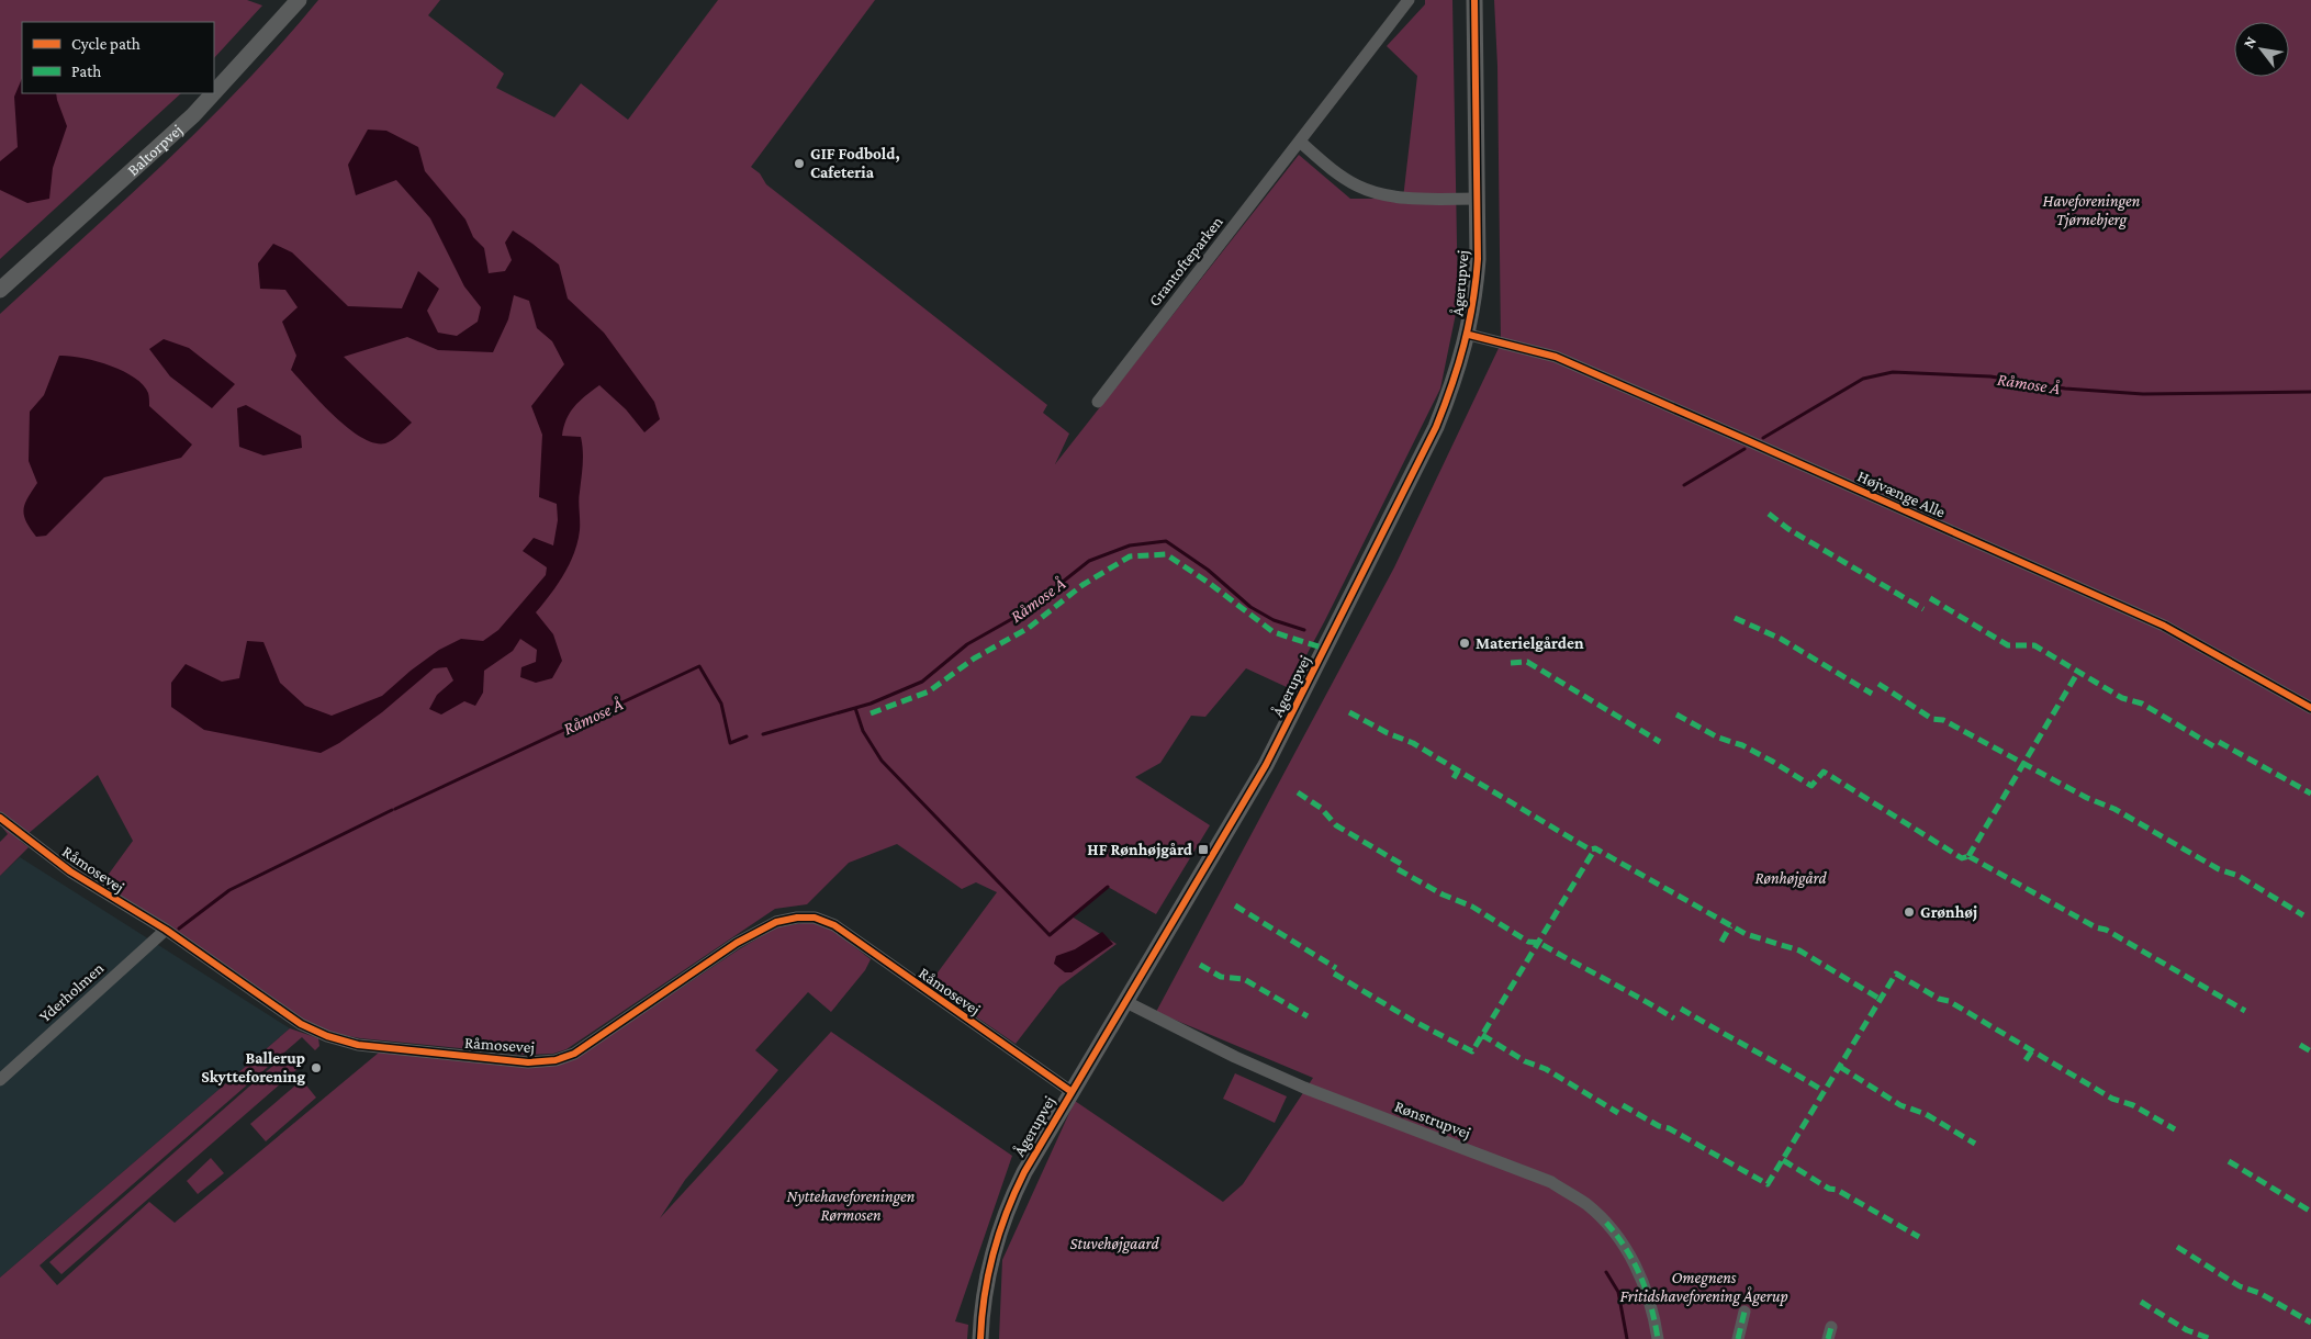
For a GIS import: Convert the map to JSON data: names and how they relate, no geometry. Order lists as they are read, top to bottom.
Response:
{
  "streets": {
    "street": [
      "Baltorpvej",
      "Grantofteparken",
      "Ågerupvej",
      "Højvænge Alle",
      "Råmosevej",
      "Yderholmen",
      "Rønstrupvej"
    ]
  },
  "crossings": [
    ["Ågerupvej", "Højvænge Alle"],
    ["Ågerupvej", "Råmosevej"],
    ["Ågerupvej", "Rønstrupvej"],
    ["Råmosevej", "Yderholmen"]
  ],
  "water": ["Råmose Å"],
  "parks": [
    "Haveforeningen Tjørnebjerg",
    "Rønhøjgård",
    "Nyttehaveforeningen Rørmosen",
    "Stuvehøjgaard",
    "Omegnens Fritidshaveforening Ågerup"
  ],
  "places": {
    "other": [
      "GIF Fodbold, Cafeteria",
      "Materielgården",
      "Grønhøj",
      "Ballerup Skytteforening"
    ],
    "transit": ["HF Rønhøjgård"]
  },
  "legend": ["Cycle path", "Path"],
  "north": "top left"
}
